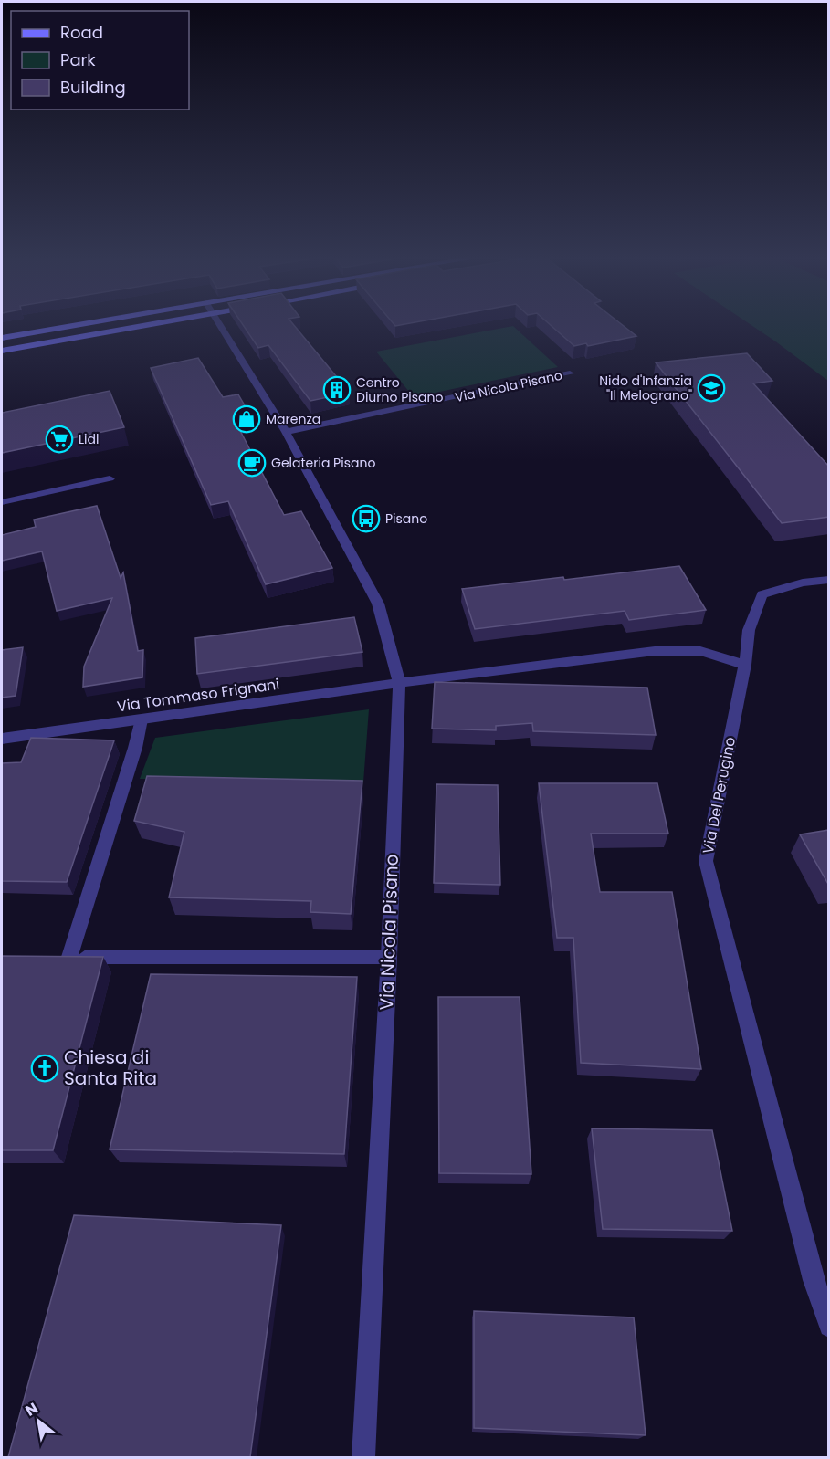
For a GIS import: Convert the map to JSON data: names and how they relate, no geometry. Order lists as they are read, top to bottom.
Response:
{
  "streets": {
    "street": ["Via Nicola Pisano", "Via Tommaso Frignani", "Via Del Perugino"]
  },
  "crossings": [
    ["Via Nicola Pisano", "Via Tommaso Frignani"]
  ],
  "places": {
    "school or university": ["Nido d'Infanzia \"Il Melograno\""],
    "building": ["Centro Diurno Pisano"],
    "shop": ["Marenza"],
    "supermarket": ["Lidl"],
    "cafe": ["Gelateria Pisano"],
    "bus stop": ["Pisano"],
    "church": ["Chiesa di Santa Rita"]
  },
  "legend": ["Road", "Park", "Building"],
  "north": "top left"
}
